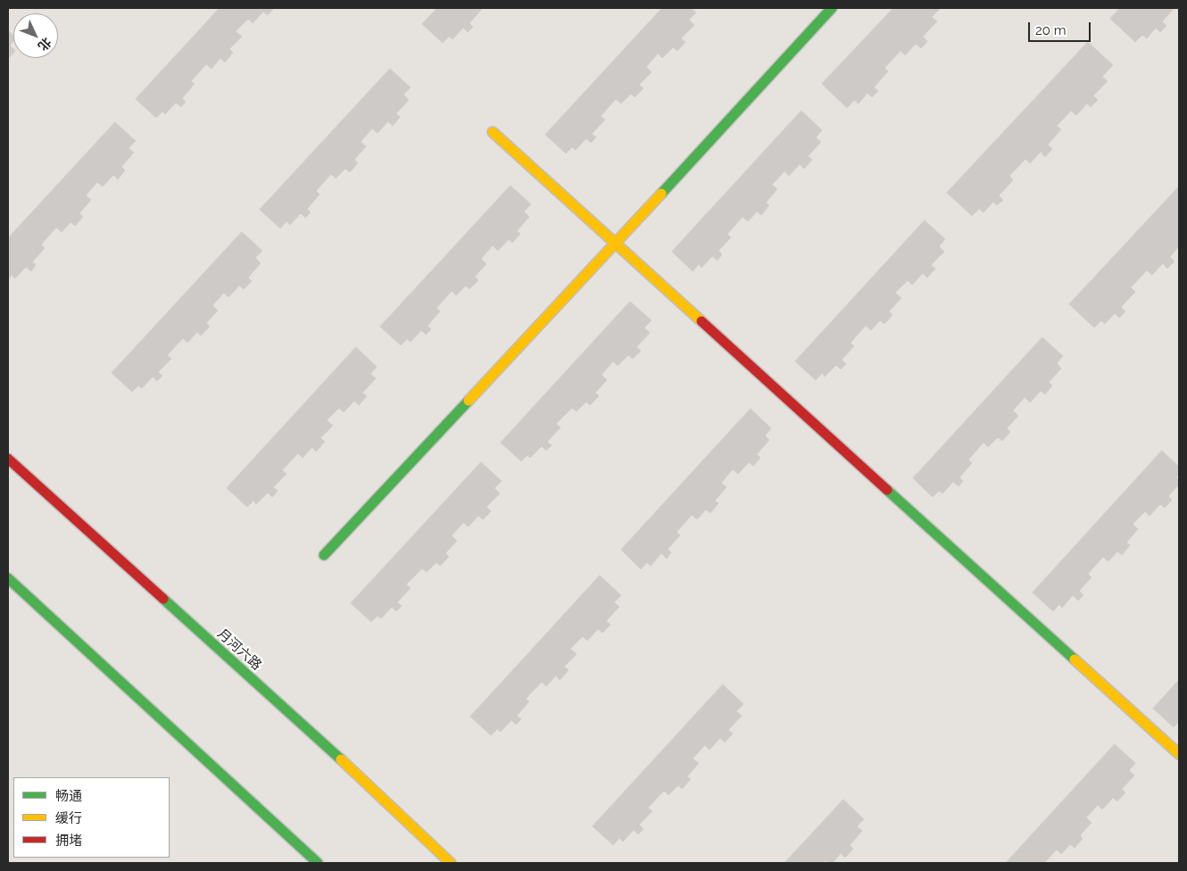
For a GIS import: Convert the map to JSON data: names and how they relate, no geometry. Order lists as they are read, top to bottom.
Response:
{
  "streets": {
    "street": ["月河六路"]
  },
  "legend": ["畅通", "缓行", "拥堵"],
  "scale_bar": "20 m",
  "north": "bottom right"
}
